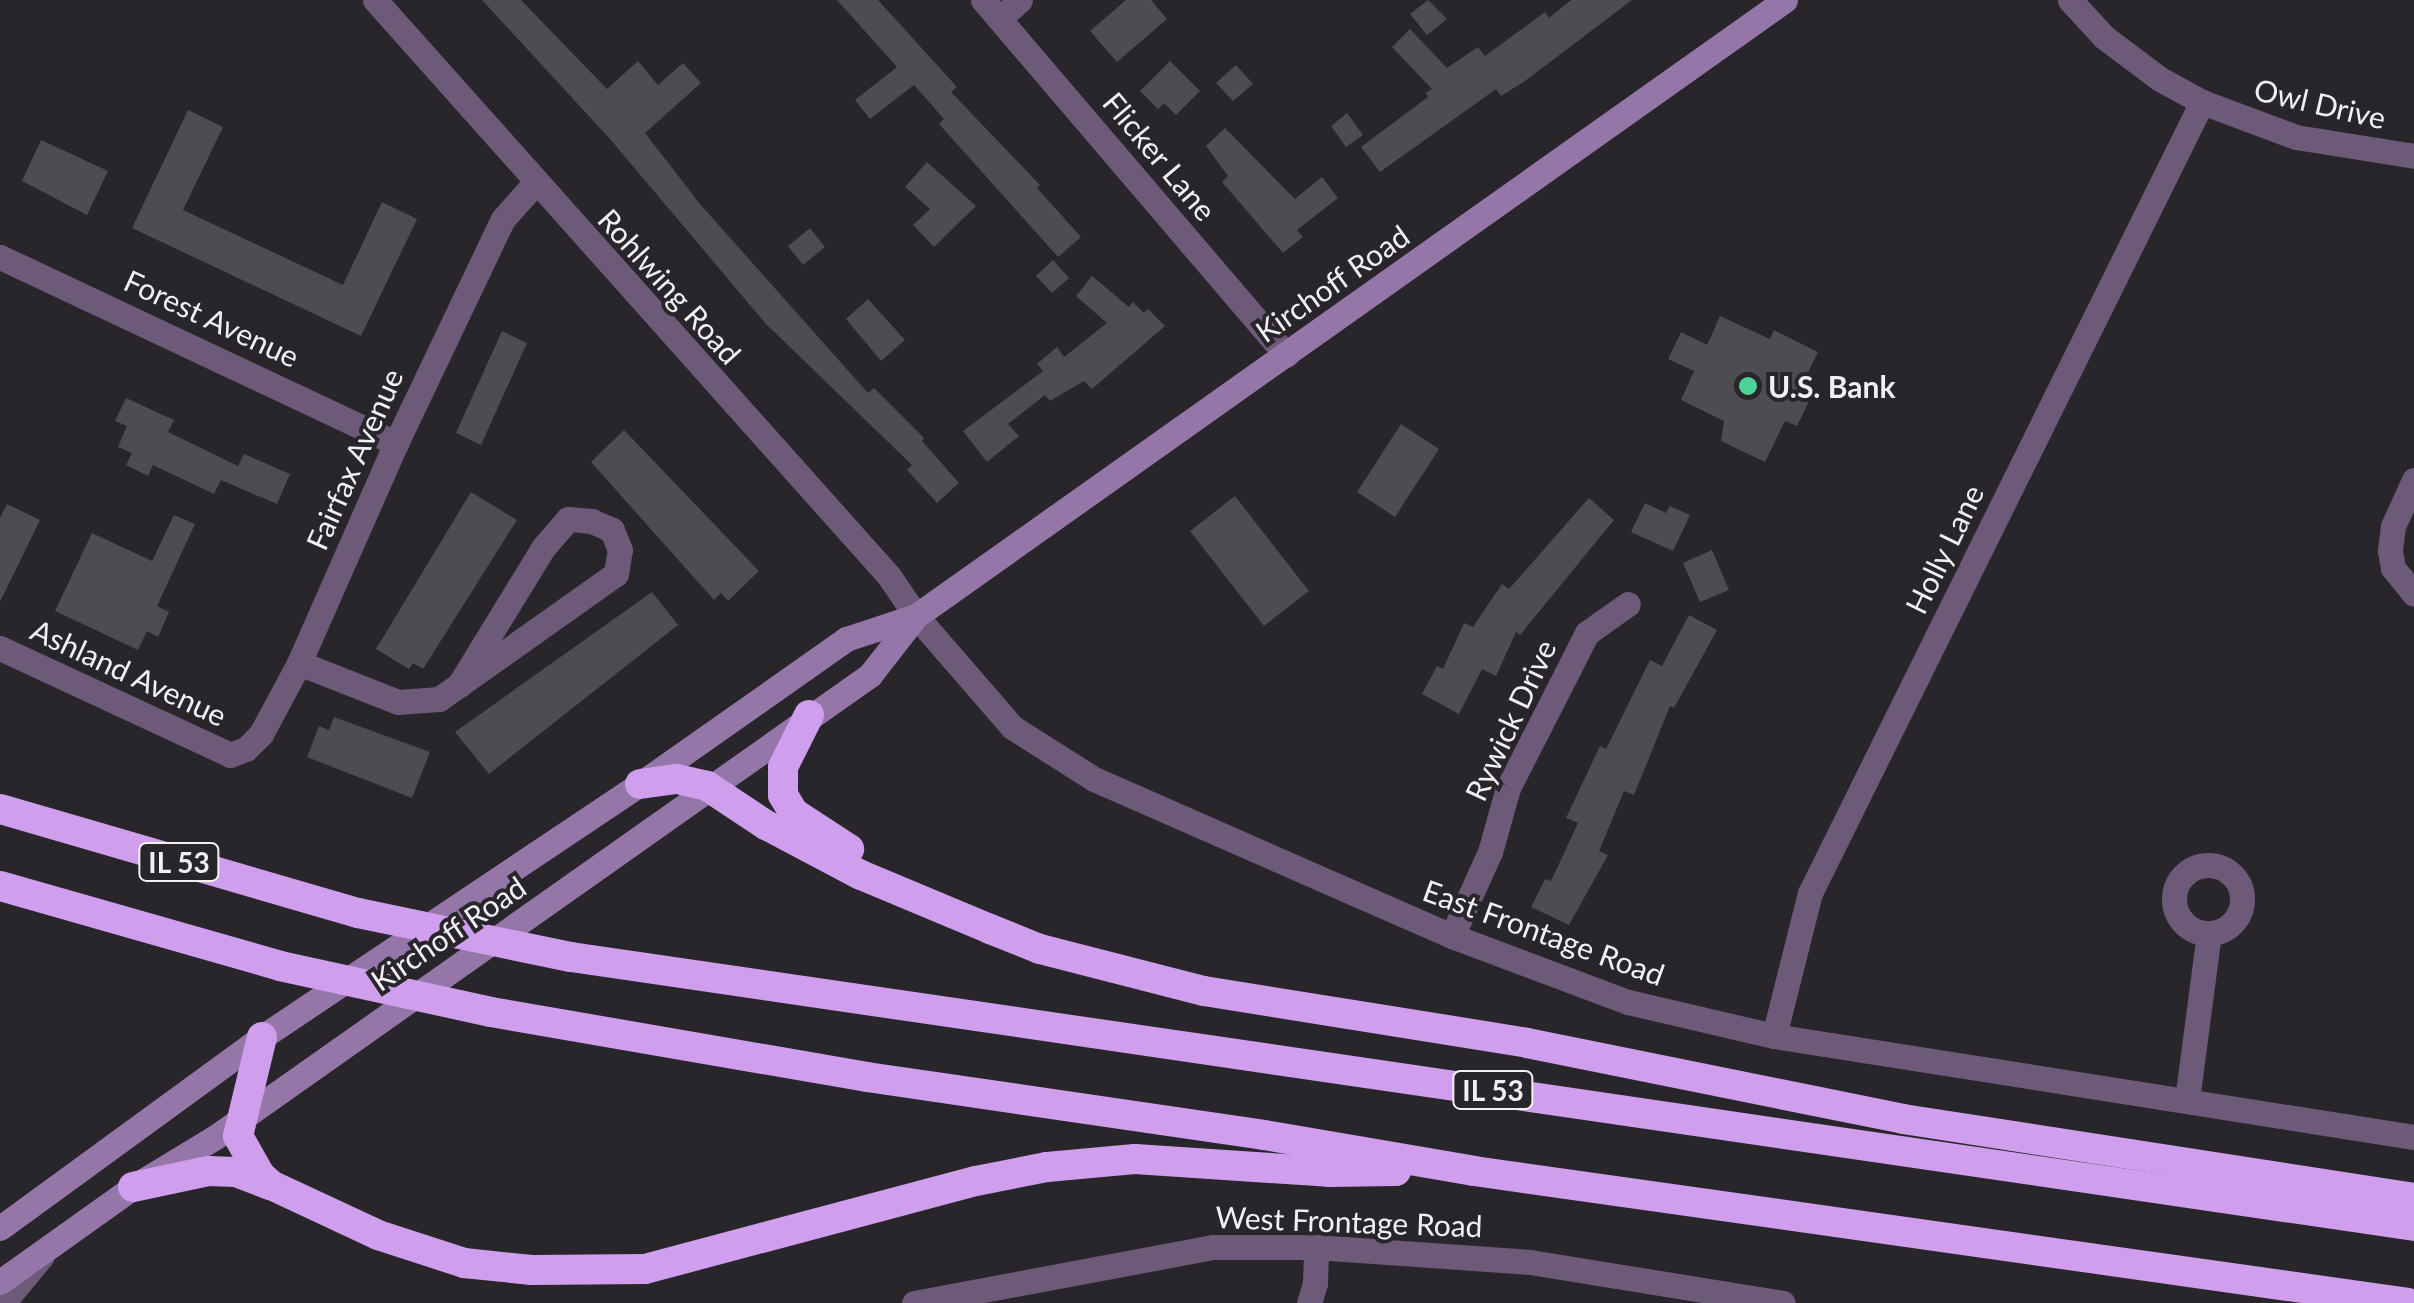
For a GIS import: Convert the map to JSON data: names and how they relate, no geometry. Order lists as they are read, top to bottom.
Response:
{
  "streets": {
    "highway": ["IL 53"],
    "main road": ["Kirchoff Road"],
    "street": [
      "Owl Drive",
      "Flicker Lane",
      "Rohlwing Road",
      "Forest Avenue",
      "Fairfax Avenue",
      "Holly Lane",
      "Ashland Avenue",
      "Rywick Drive",
      "East Frontage Road",
      "West Frontage Road"
    ]
  },
  "crossings": [
    ["Owl Drive", "Holly Lane"],
    ["Flicker Lane", "Kirchoff Road"],
    ["Kirchoff Road", "Rohlwing Road"],
    ["Kirchoff Road", "East Frontage Road"],
    ["Rohlwing Road", "Fairfax Avenue"],
    ["Rohlwing Road", "East Frontage Road"],
    ["Forest Avenue", "Fairfax Avenue"],
    ["Fairfax Avenue", "Ashland Avenue"],
    ["Holly Lane", "East Frontage Road"],
    ["Rywick Drive", "East Frontage Road"]
  ],
  "places": ["U.S. Bank"]
}
